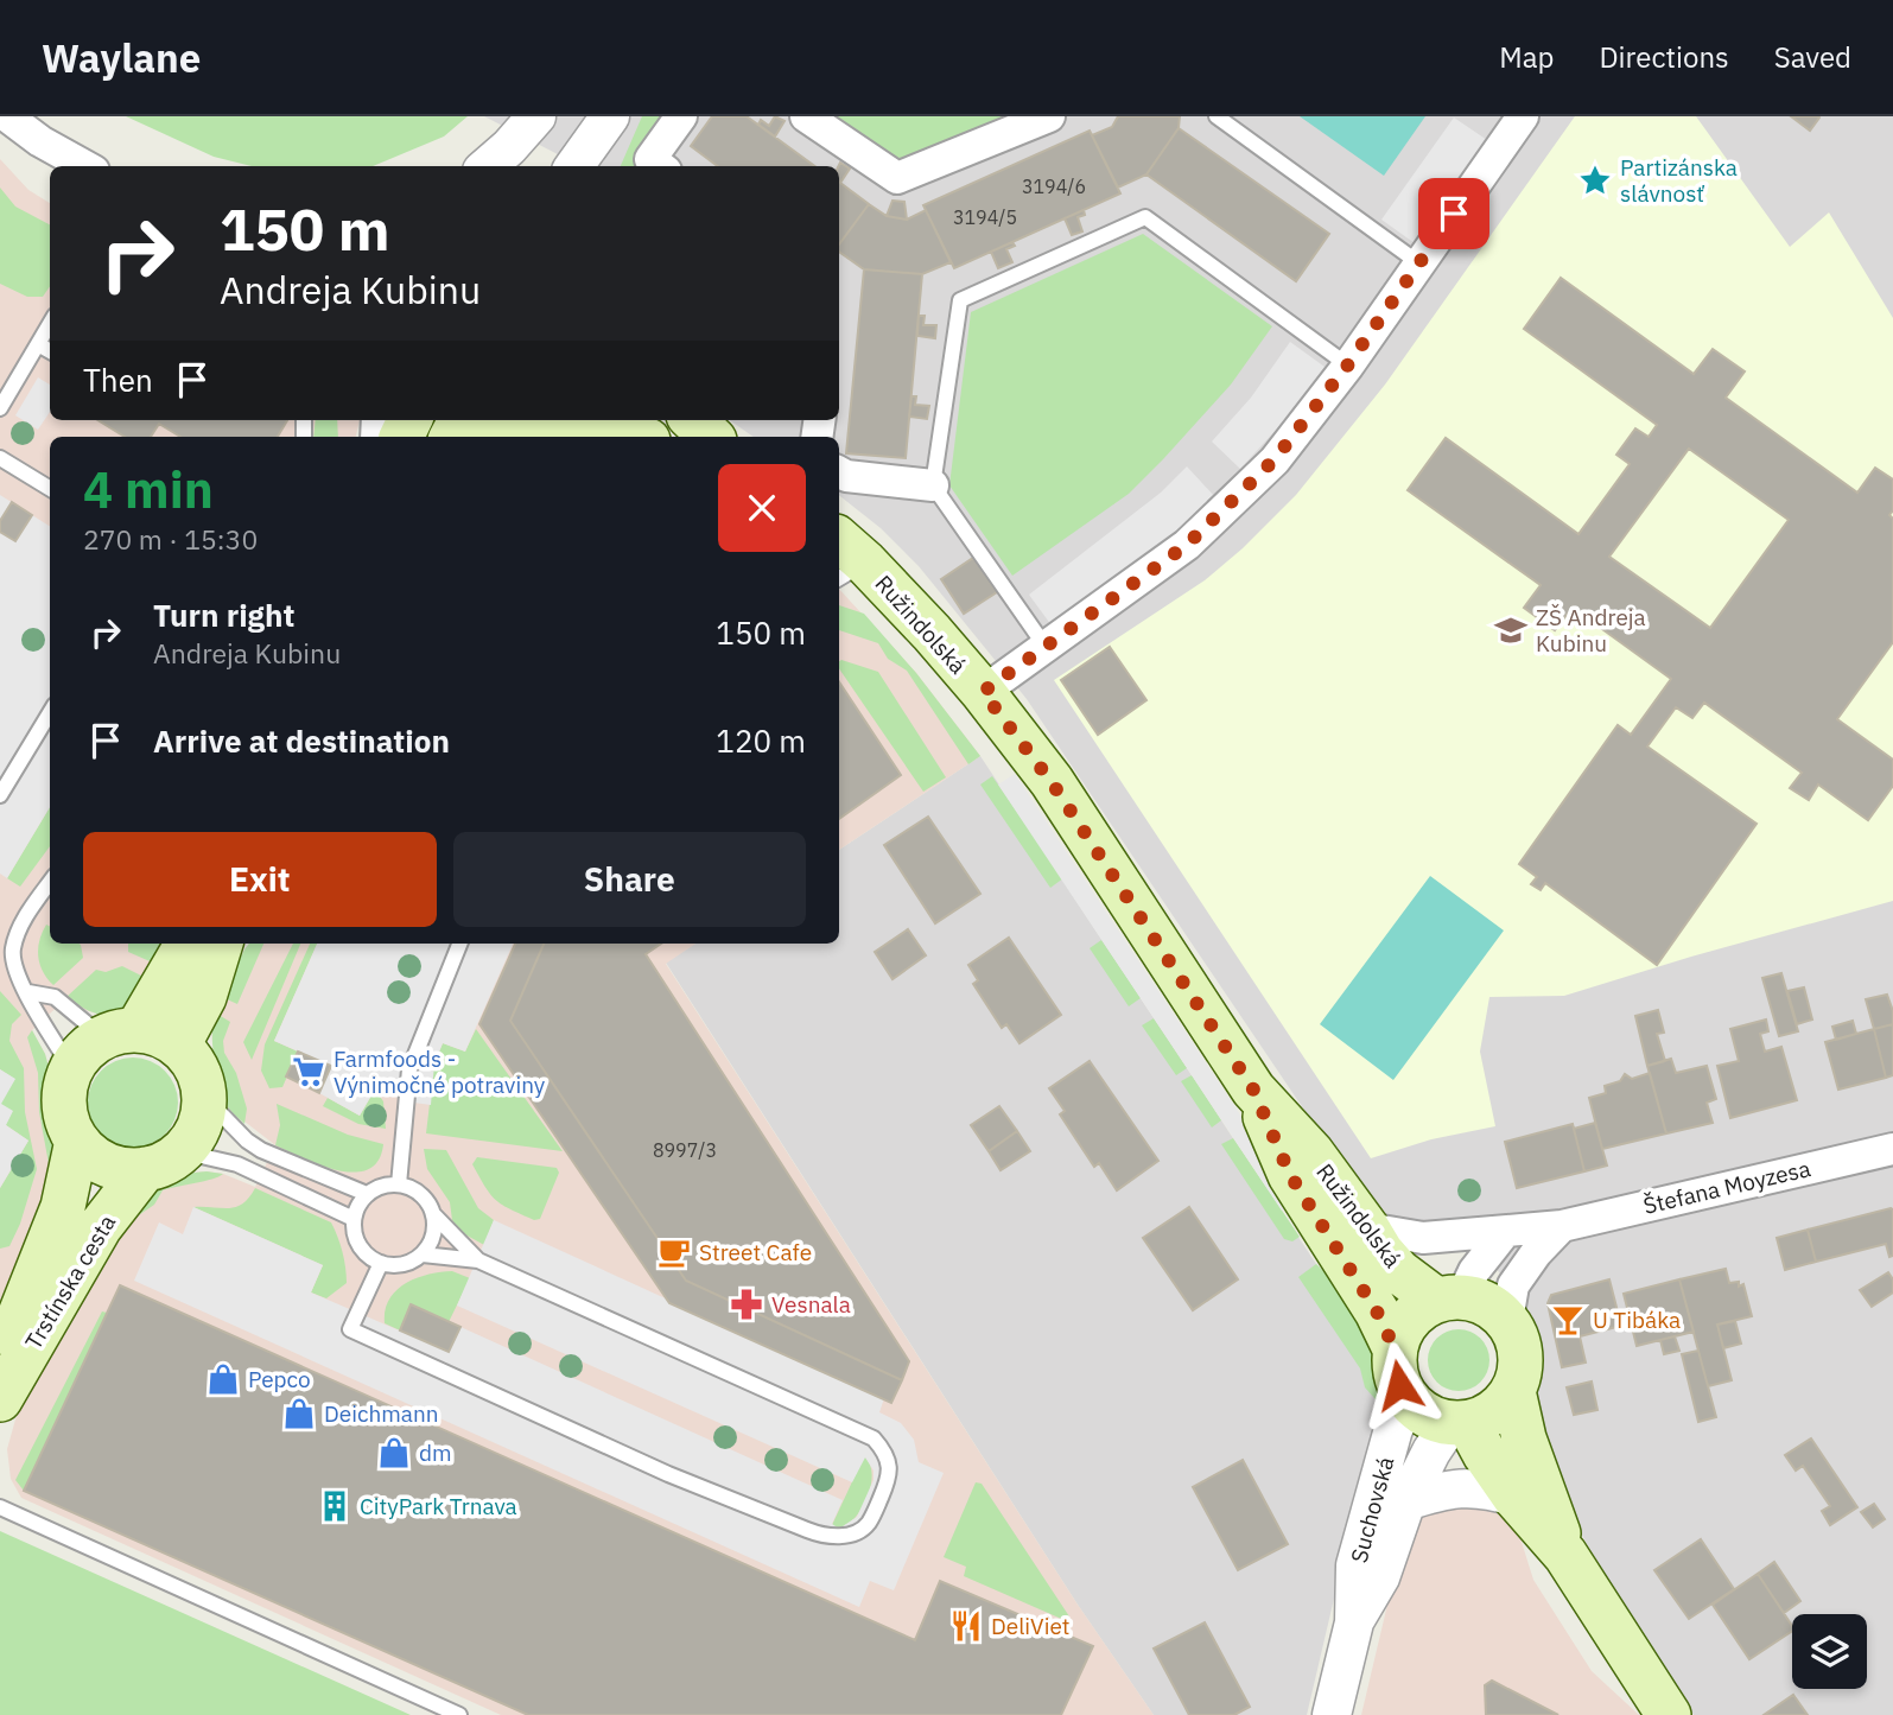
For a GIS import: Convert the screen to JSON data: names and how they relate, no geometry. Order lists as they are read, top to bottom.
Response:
{
  "streets": {
    "main road": ["Ružindolská", "Trstínska cesta"],
    "street": ["Štefana Moyzesa", "Suchovská"]
  },
  "crossings": [
    ["Ružindolská", "Štefana Moyzesa"],
    ["Ružindolská", "Suchovská"]
  ],
  "places": {
    "place": ["Partizánska slávnosť"],
    "school or university": ["ZŠ Andreja Kubinu"],
    "supermarket": ["Farmfoods - Výnimočné potraviny"],
    "cafe": ["Street Cafe"],
    "pharmacy": ["Vesnala"],
    "bar": ["U Tibáka"],
    "shop": ["Pepco", "Deichmann", "dm"],
    "building": ["CityPark Trnava"],
    "restaurant": ["DeliViet"]
  },
  "house_numbers": ["3194/6", "3194/5", "8997/3"],
  "page": {
    "header": "Waylane",
    "nav": ["Map", "Directions", "Saved"],
    "turn": ["150 m", "Andreja Kubinu"],
    "then": "Then",
    "heading": ["4 min", "270 m · 15:30"],
    "list": [
      {
        "name": "Turn right",
        "note": "Andreja Kubinu",
        "value": "150 m"
      },
      {
        "name": "Arrive at destination",
        "value": "120 m"
      }
    ],
    "buttons": ["Exit", "Share"]
  }
}
